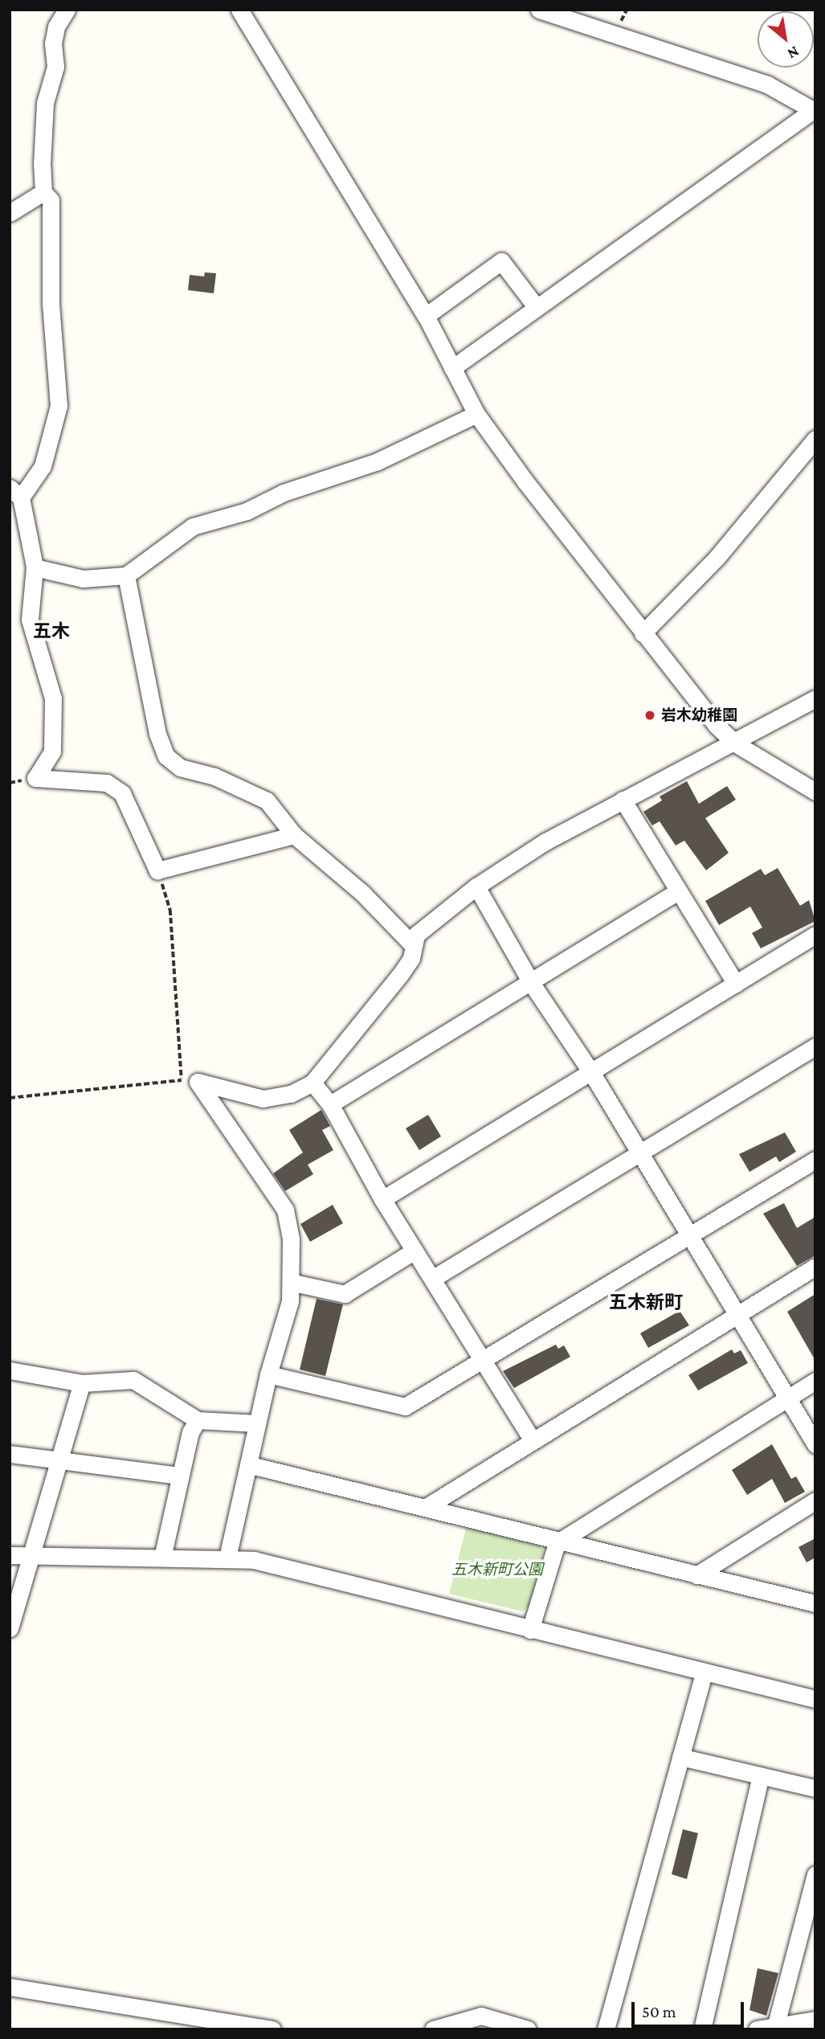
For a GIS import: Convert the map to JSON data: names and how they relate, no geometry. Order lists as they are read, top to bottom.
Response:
{
  "districts": ["五木", "五木新町"],
  "parks": ["五木新町公園"],
  "places": ["岩木幼稚園"],
  "scale_bar": "50 m",
  "north": "bottom right"
}
